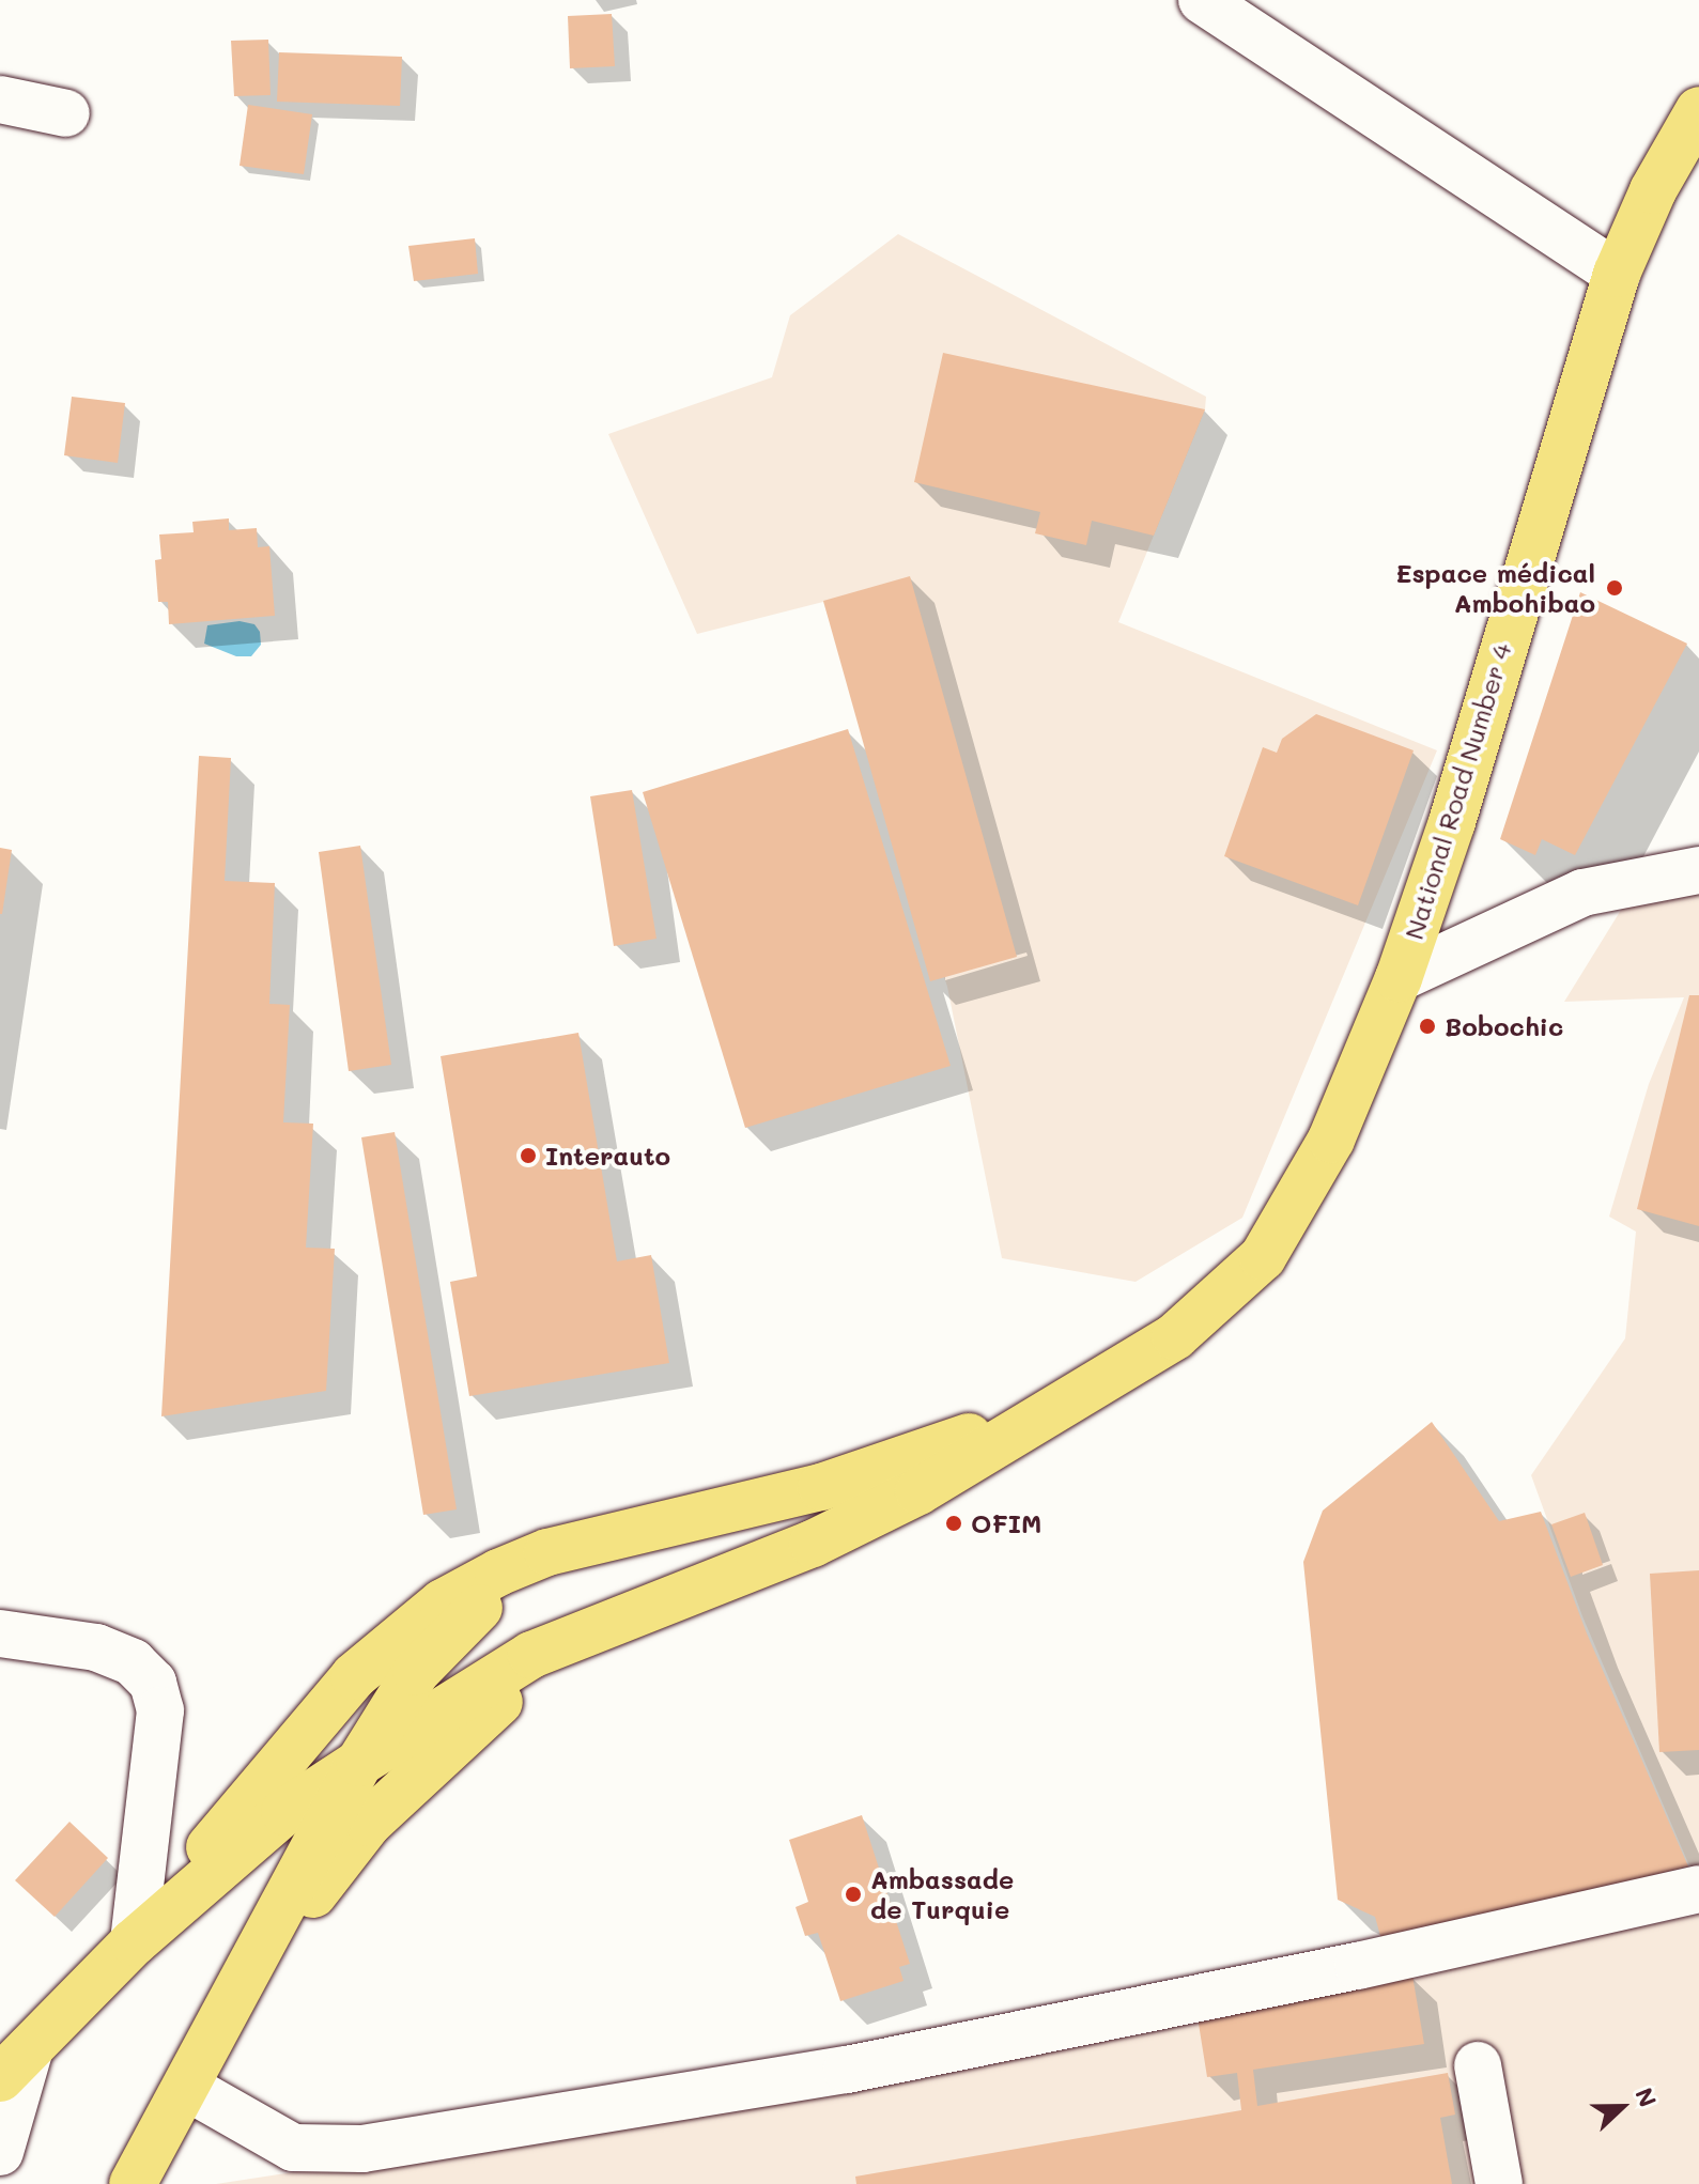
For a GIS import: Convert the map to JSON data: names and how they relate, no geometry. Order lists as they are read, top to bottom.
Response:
{
  "streets": {
    "main road": ["National Road Number 4"]
  },
  "places": [
    "Espace médical Ambohibao",
    "Bobochic",
    "Interauto",
    "OFIM",
    "Ambassade de Turquie"
  ],
  "north": "right"
}
